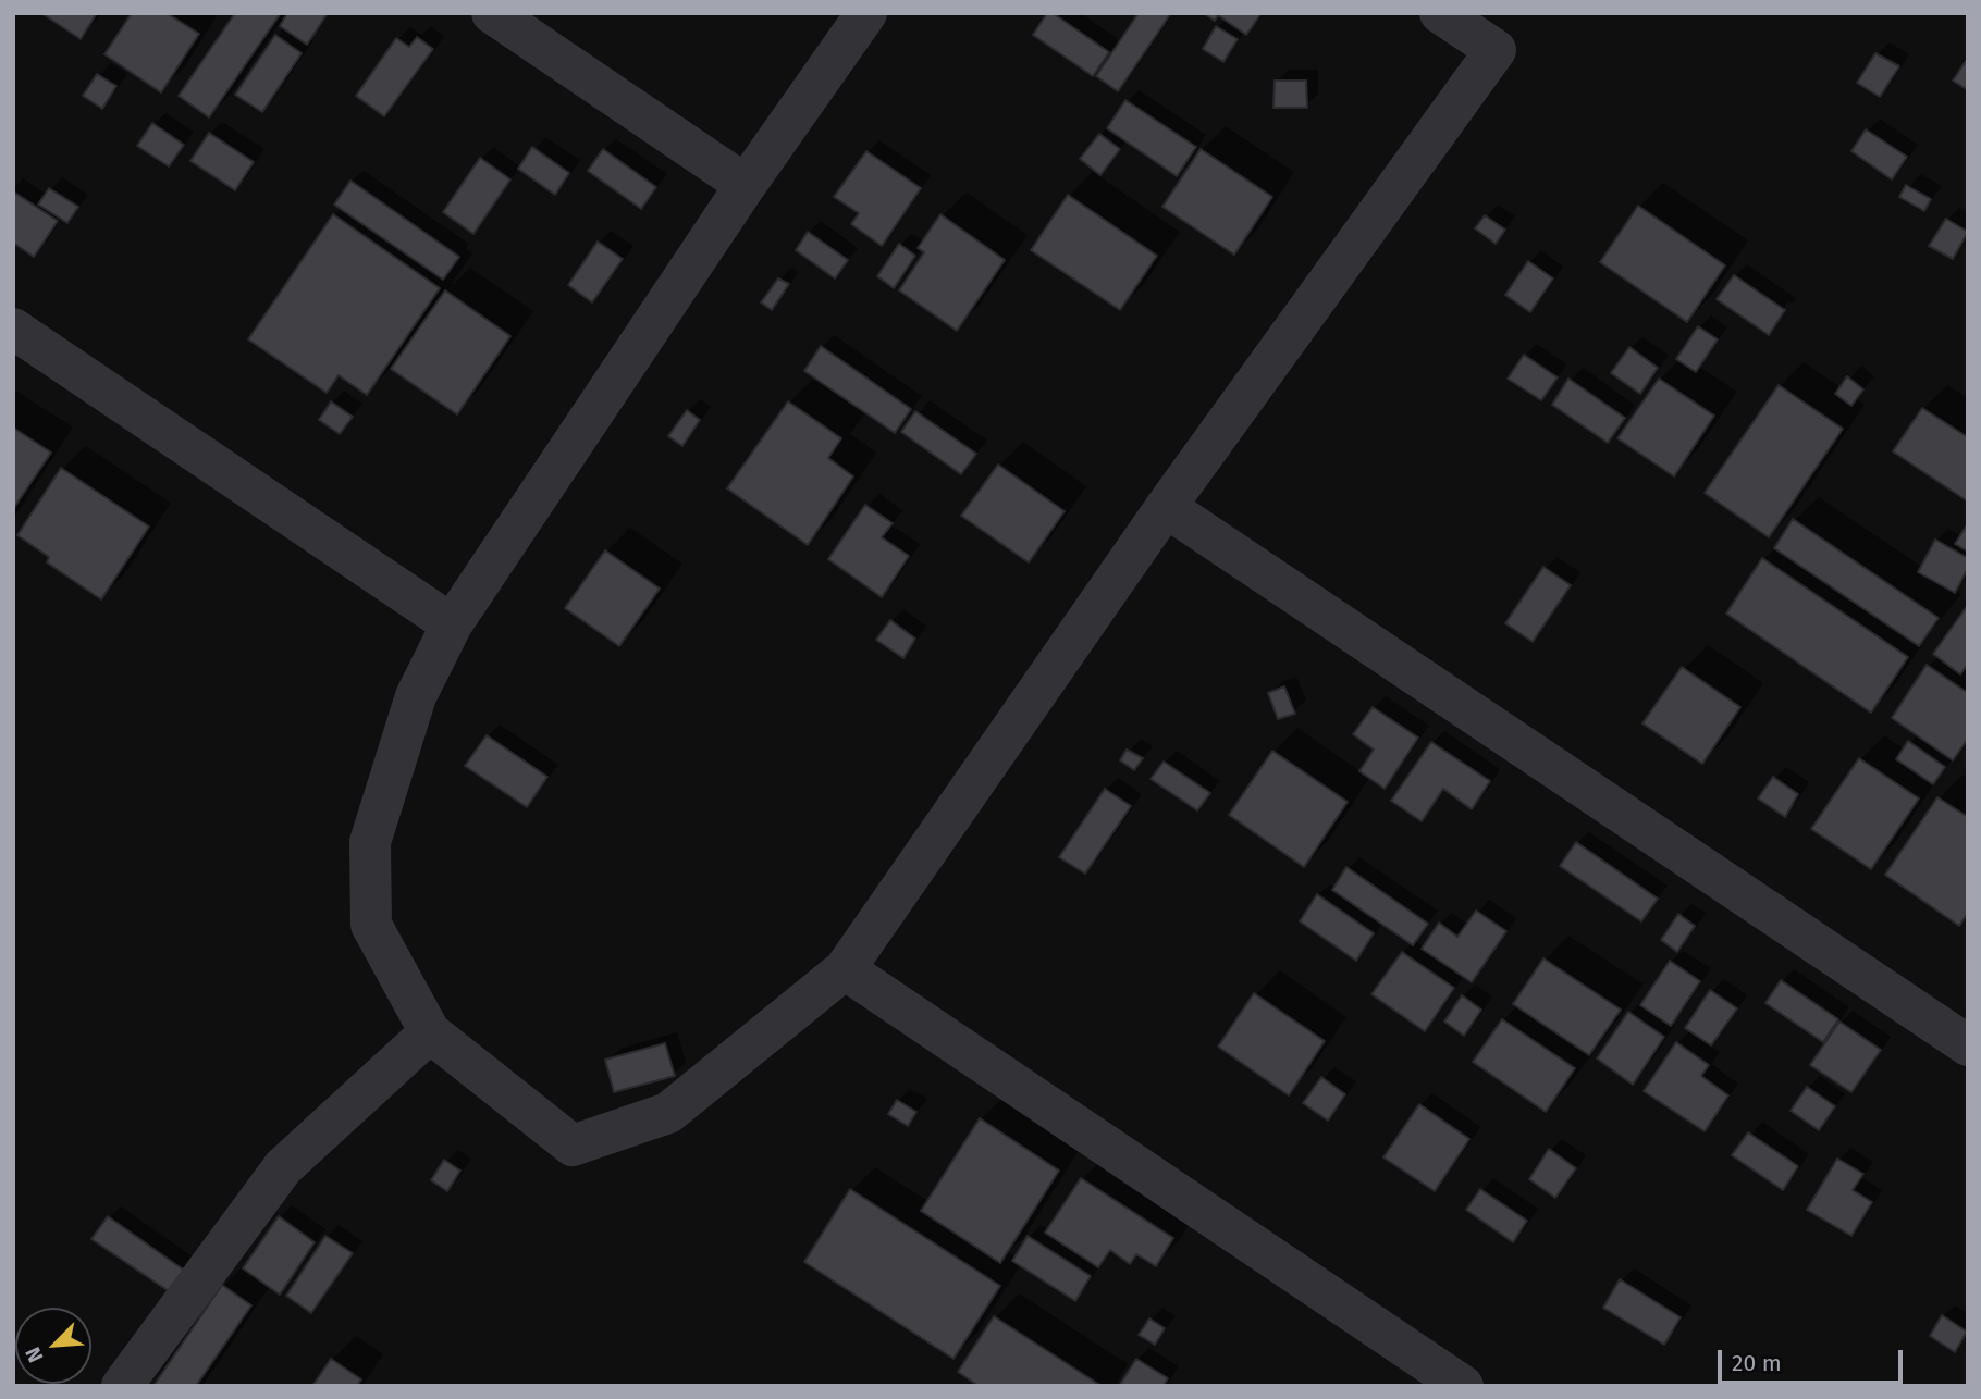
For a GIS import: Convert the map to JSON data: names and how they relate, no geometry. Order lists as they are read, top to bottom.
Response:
{
  "scale_bar": "20 m",
  "north": "bottom left"
}
